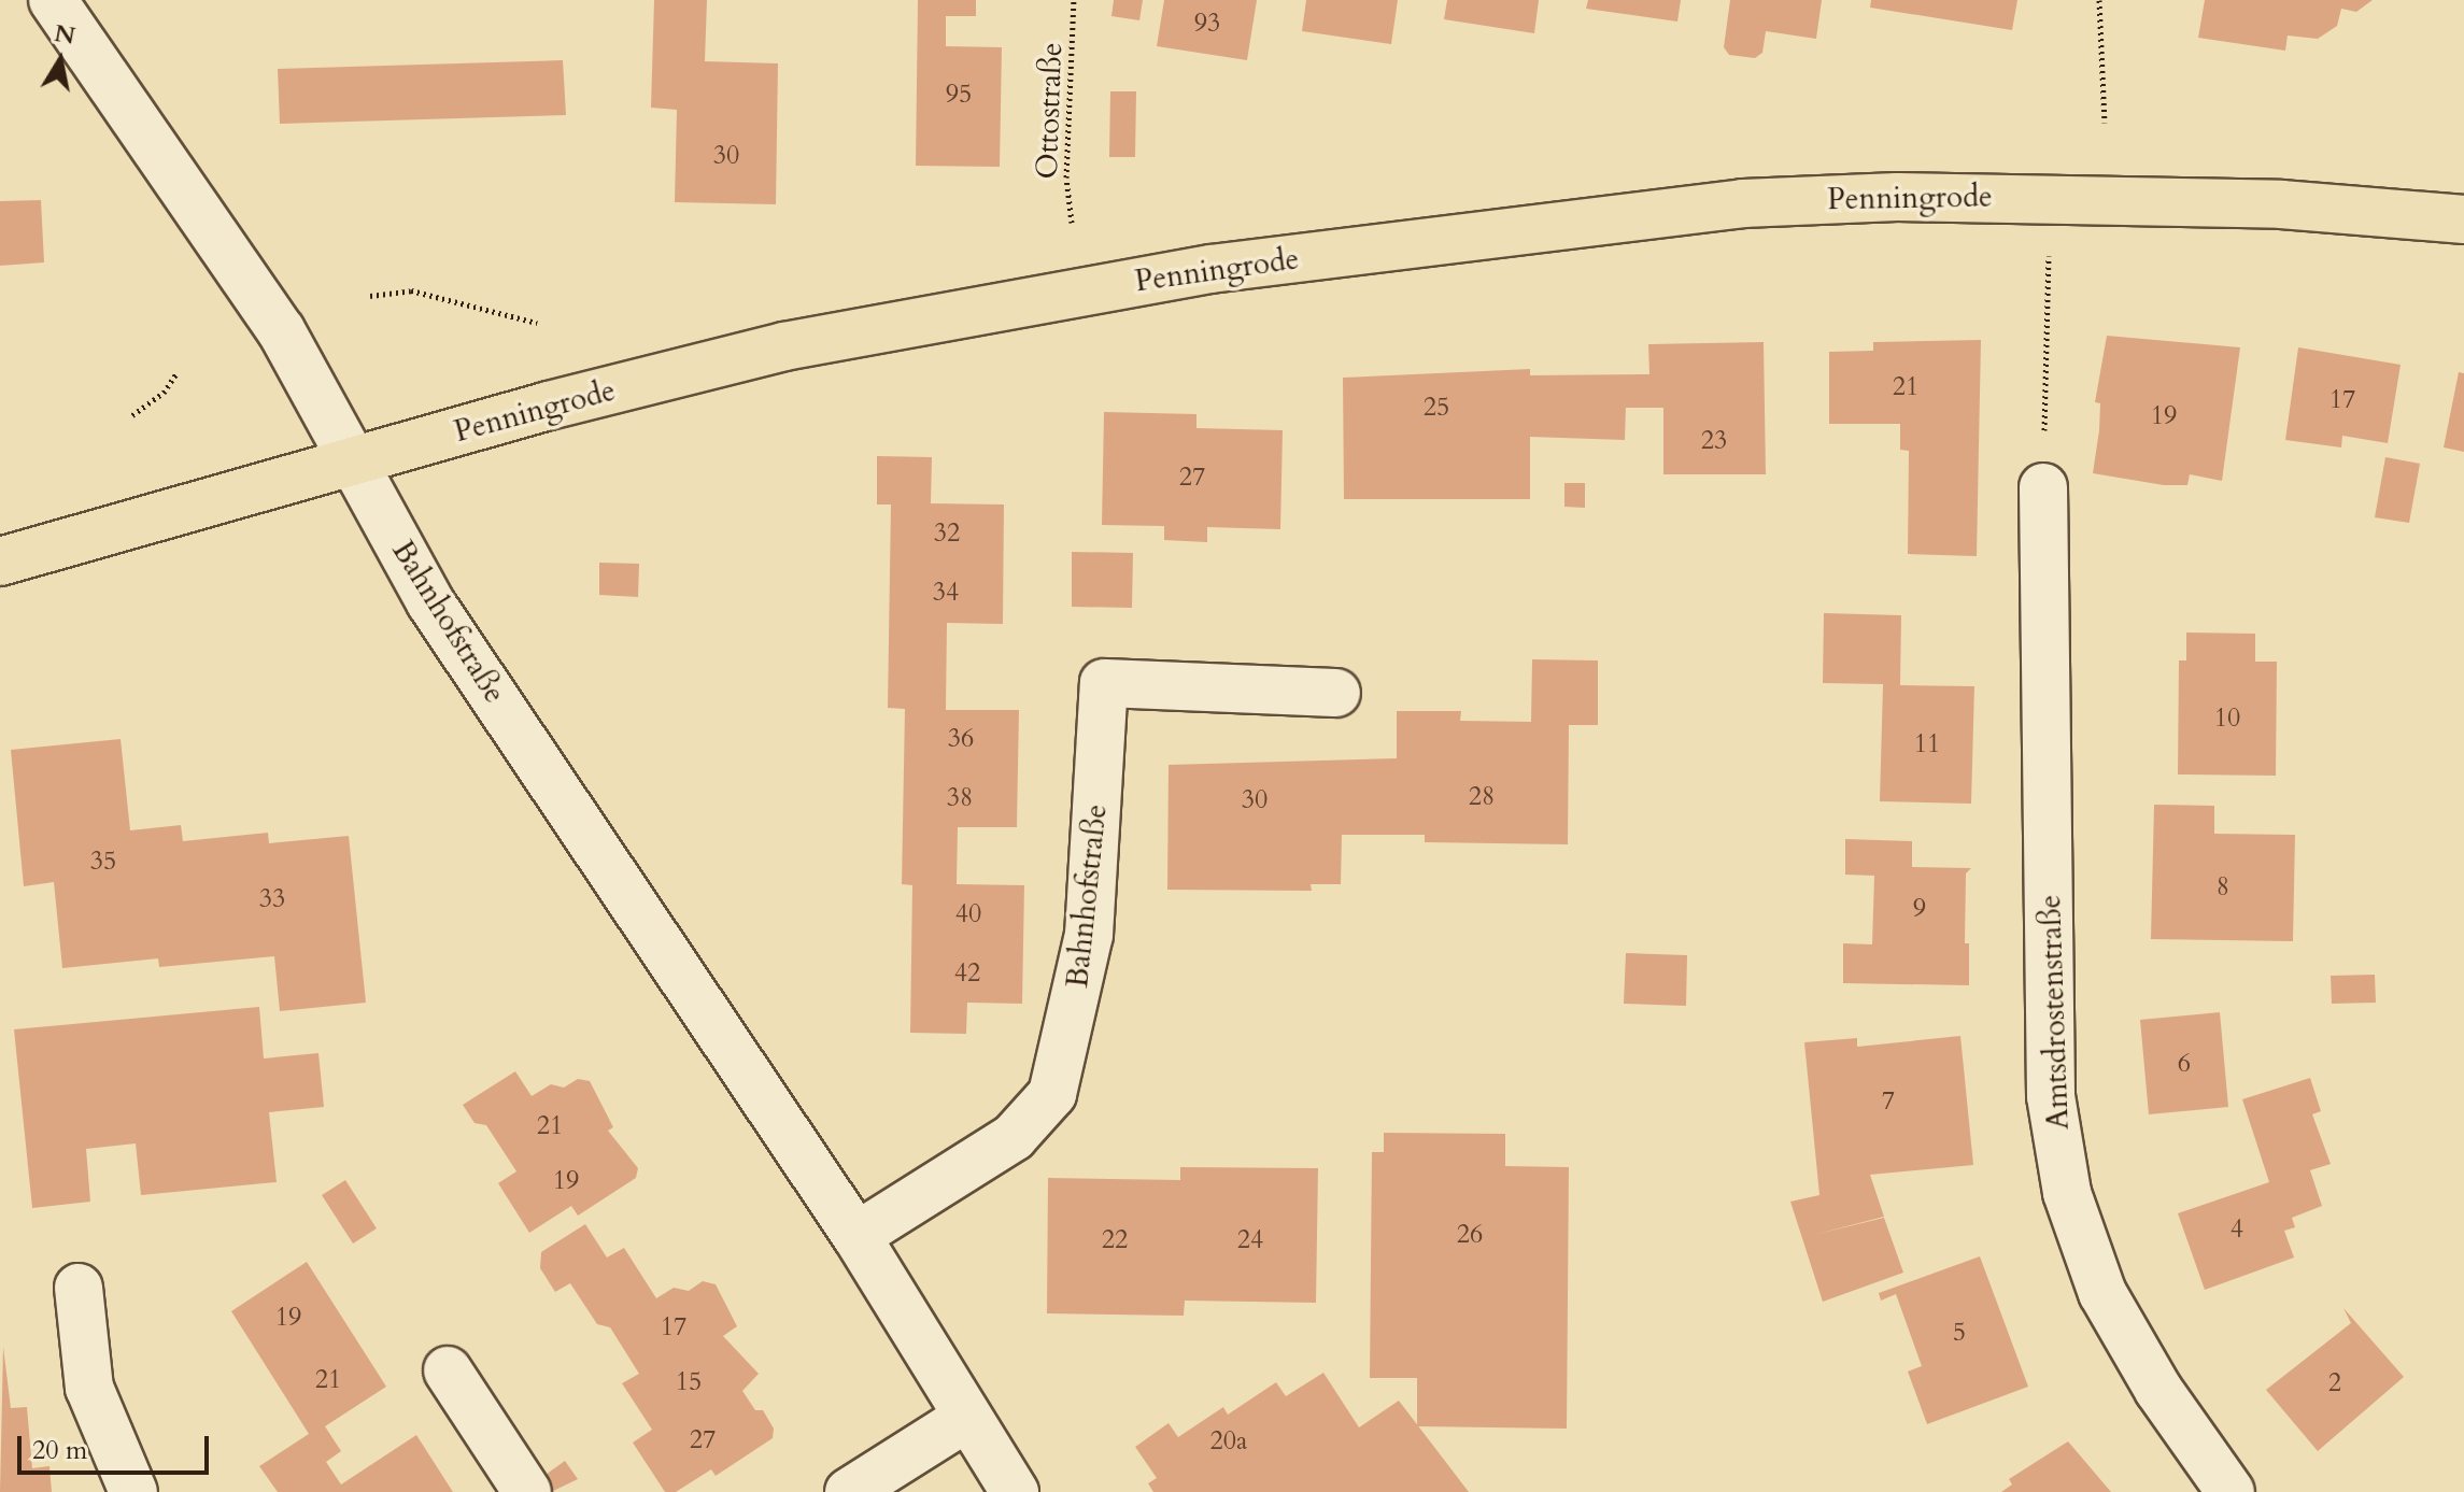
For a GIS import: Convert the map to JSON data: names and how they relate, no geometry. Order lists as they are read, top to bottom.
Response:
{
  "streets": {
    "main road": ["Penningrode"],
    "street": ["Bahnhofstraße", "Amtsdrostenstraße"],
    "path": ["Ottostraße"]
  },
  "crossings": [
    ["Penningrode", "Bahnhofstraße"]
  ],
  "house_numbers": [
    "93",
    "95",
    "30",
    "21",
    "17",
    "25",
    "19",
    "23",
    "27",
    "32",
    "34",
    "10",
    "36",
    "11",
    "28",
    "38",
    "30",
    "35",
    "8",
    "33",
    "9",
    "40",
    "42",
    "6",
    "7",
    "21",
    "19",
    "4",
    "26",
    "22",
    "24",
    "19",
    "17",
    "5",
    "21",
    "15",
    "2",
    "27",
    "20a"
  ],
  "scale_bar": "20 m",
  "north": "top"
}
